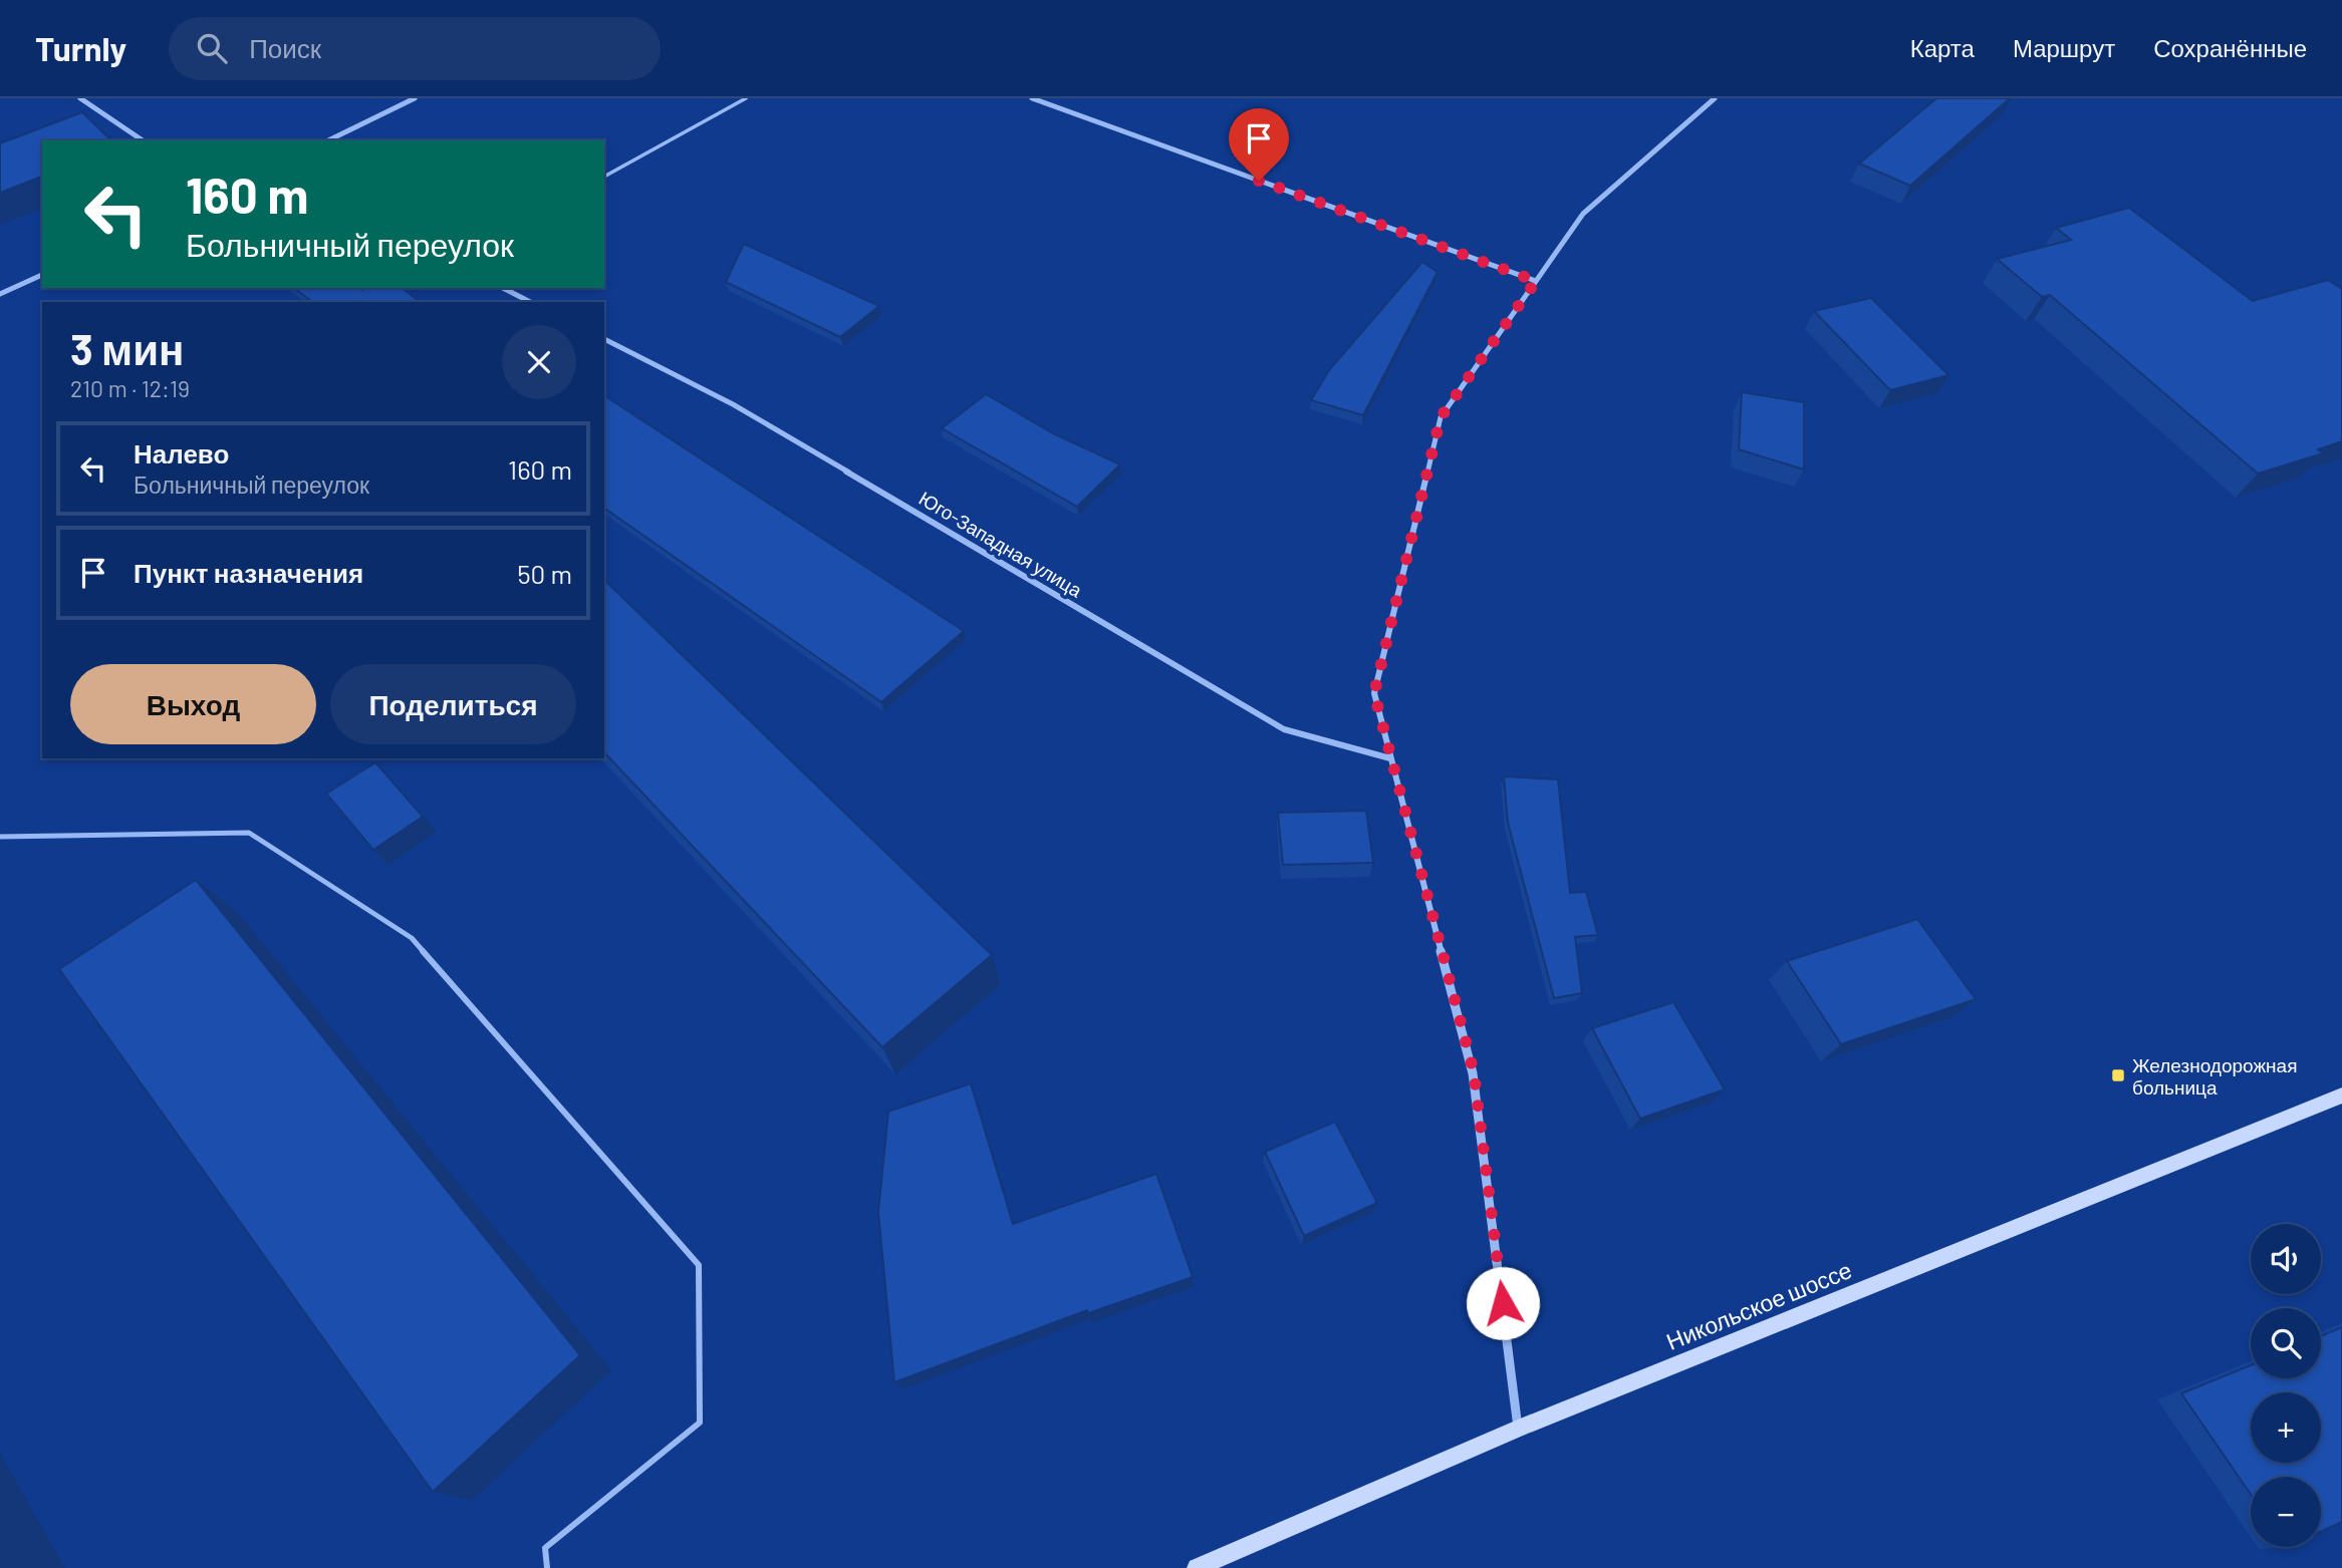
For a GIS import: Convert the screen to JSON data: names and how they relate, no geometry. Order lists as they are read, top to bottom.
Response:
{
  "streets": {
    "street": ["Юго-Западная улица", "Никольское шоссе"]
  },
  "places": {
    "transit": ["Железнодорожная больница"]
  },
  "page": {
    "header": "Turnly",
    "search": "Поиск",
    "nav": ["Карта", "Маршрут", "Сохранённые"],
    "turn": ["160 m", "Больничный переулок"],
    "heading": ["3 мин", "210 m · 12:19"],
    "list": [
      {
        "name": "Налево",
        "note": "Больничный переулок",
        "value": "160 m"
      },
      {
        "name": "Пункт назначения",
        "value": "50 m"
      }
    ],
    "buttons": ["Выход", "Поделиться"],
    "map_buttons": ["+", "−"]
  }
}
